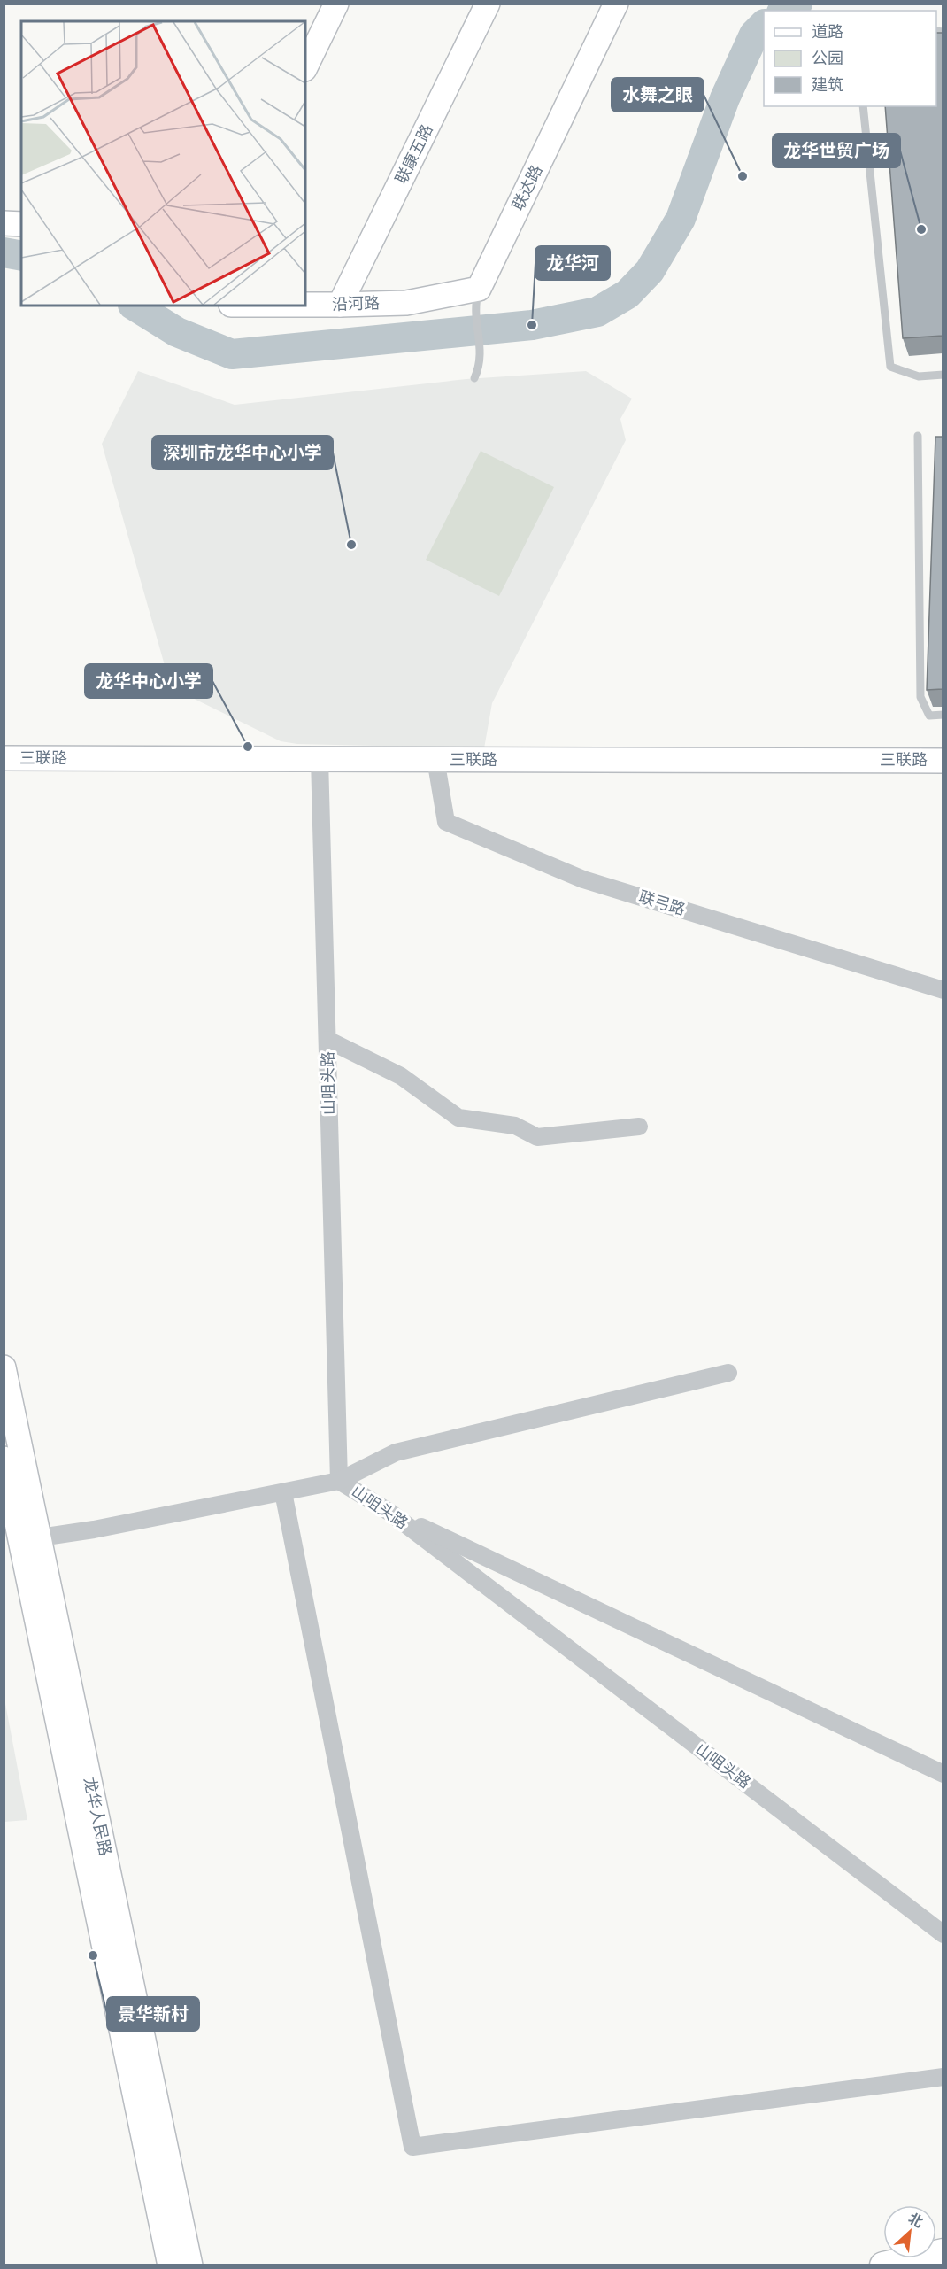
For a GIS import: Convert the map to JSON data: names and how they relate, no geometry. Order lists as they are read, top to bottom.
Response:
{
  "streets": {
    "street": [
      "联康五路",
      "联达路",
      "沿河路",
      "三联路",
      "联弓路",
      "山咀头路",
      "龙华人民路"
    ]
  },
  "crossings": [
    ["联康五路", "沿河路"],
    ["联达路", "沿河路"],
    ["三联路", "联弓路"],
    ["三联路", "山咀头路"]
  ],
  "places": [
    "水舞之眼",
    "龙华世贸广场",
    "龙华河",
    "深圳市龙华中心小学",
    "龙华中心小学",
    "景华新村"
  ],
  "legend": ["道路", "公园", "建筑"],
  "north": "top right"
}
